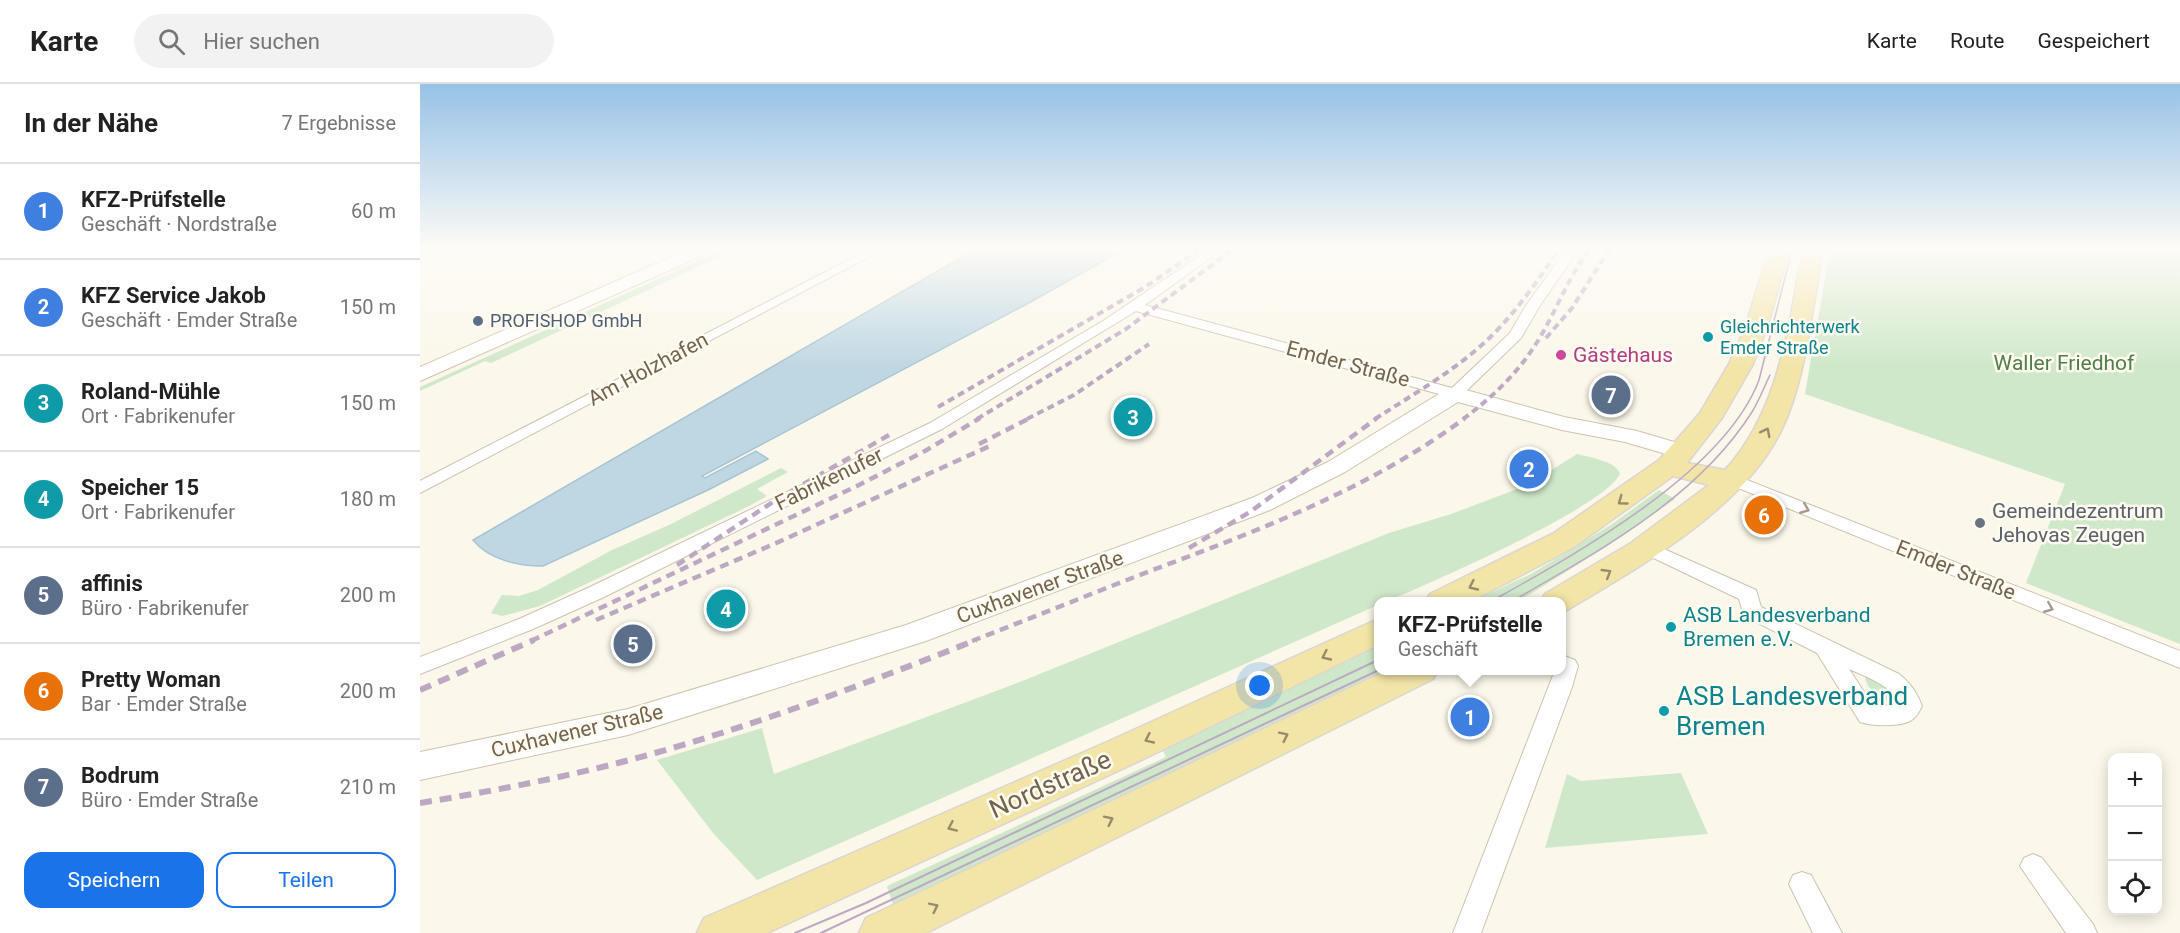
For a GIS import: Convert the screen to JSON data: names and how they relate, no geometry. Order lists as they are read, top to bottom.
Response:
{
  "streets": {
    "main road": ["Emder Straße", "Nordstraße"],
    "street": ["Am Holzhafen", "Fabrikenufer", "Cuxhavener Straße"]
  },
  "crossings": [
    ["Emder Straße", "Fabrikenufer"],
    ["Emder Straße", "Cuxhavener Straße"]
  ],
  "parks": ["Waller Friedhof"],
  "places": [
    "PROFISHOP GmbH",
    "Gleichrichterwerk Emder Straße",
    "Gästehaus",
    "Gemeindezentrum Jehovas Zeugen",
    "ASB Landesverband Bremen e.V.",
    "ASB Landesverband Bremen"
  ],
  "page": {
    "header": "Karte",
    "search": "Hier suchen",
    "nav": ["Karte", "Route", "Gespeichert"],
    "heading": ["In der Nähe", "7 Ergebnisse"],
    "list": [
      {
        "mark": "1",
        "name": "KFZ-Prüfstelle",
        "note": "Geschäft · Nordstraße",
        "value": "60 m"
      },
      {
        "mark": "2",
        "name": "KFZ Service Jakob",
        "note": "Geschäft · Emder Straße",
        "value": "150 m"
      },
      {
        "mark": "3",
        "name": "Roland-Mühle",
        "note": "Ort · Fabrikenufer",
        "value": "150 m"
      },
      {
        "mark": "4",
        "name": "Speicher 15",
        "note": "Ort · Fabrikenufer",
        "value": "180 m"
      },
      {
        "mark": "5",
        "name": "affinis",
        "note": "Büro · Fabrikenufer",
        "value": "200 m"
      },
      {
        "mark": "6",
        "name": "Pretty Woman",
        "note": "Bar · Emder Straße",
        "value": "200 m"
      },
      {
        "mark": "7",
        "name": "Bodrum",
        "note": "Büro · Emder Straße",
        "value": "210 m"
      }
    ],
    "pins": [
      "7",
      "3",
      "2",
      "6",
      "4",
      "5",
      "1"
    ],
    "popup": ["KFZ-Prüfstelle", "Geschäft"],
    "map_buttons": ["+", "−"],
    "buttons": ["Speichern", "Teilen"]
  }
}
